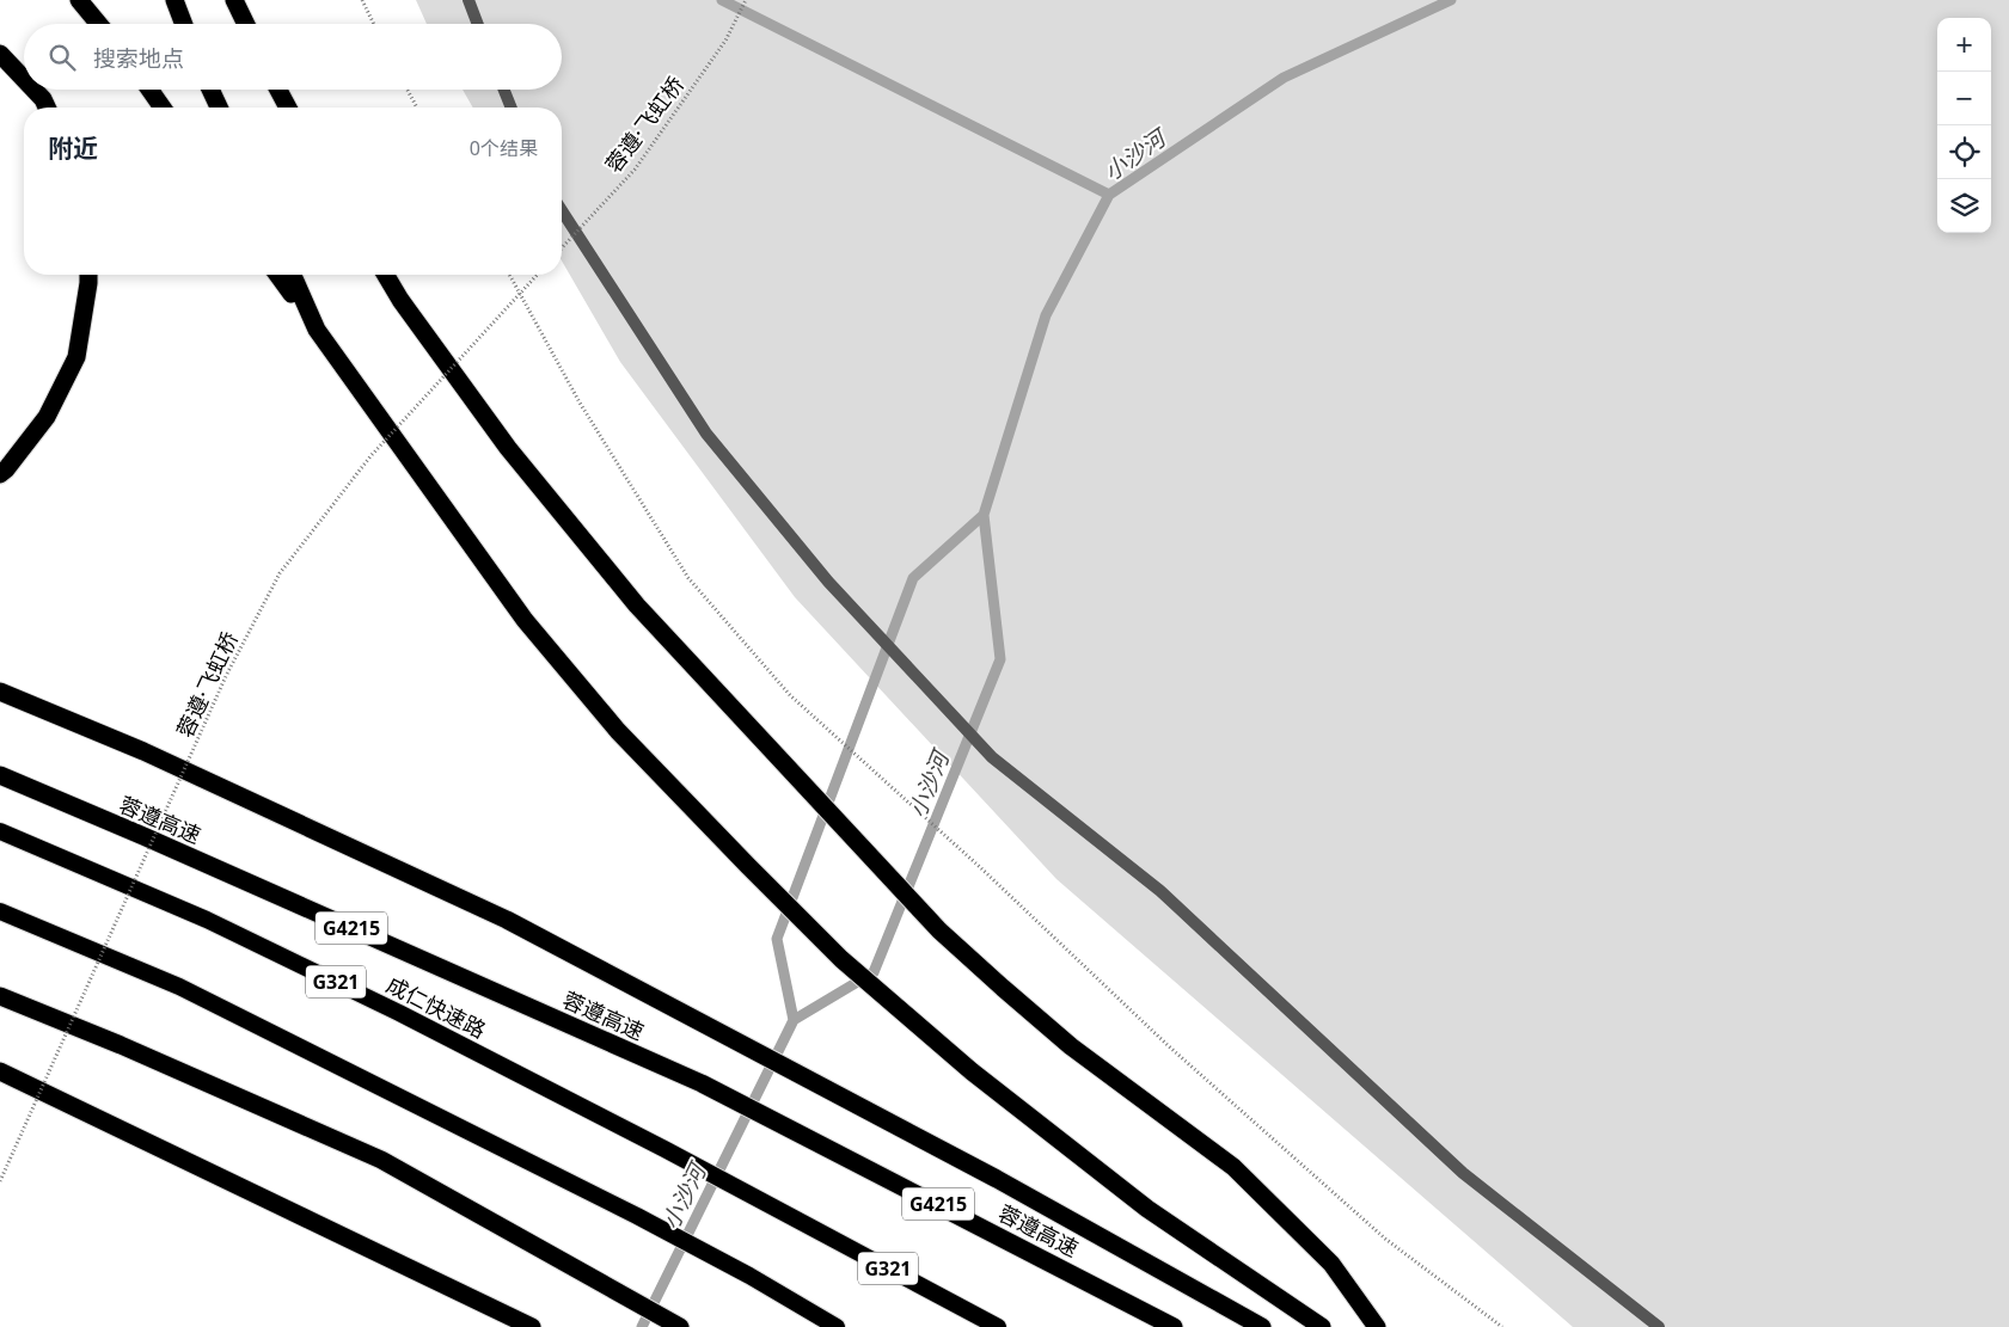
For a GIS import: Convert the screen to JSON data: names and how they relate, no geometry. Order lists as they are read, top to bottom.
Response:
{
  "streets": {
    "highway": [
      "蓉遵高速",
      "G4215",
      "G321",
      "成仁快速路"
    ],
    "path": ["蓉遵·飞虹桥"]
  },
  "water": ["小沙河"],
  "page": {
    "map_buttons": ["+", "−"],
    "search": "搜索地点",
    "heading": ["附近", "0个结果"]
  }
}
